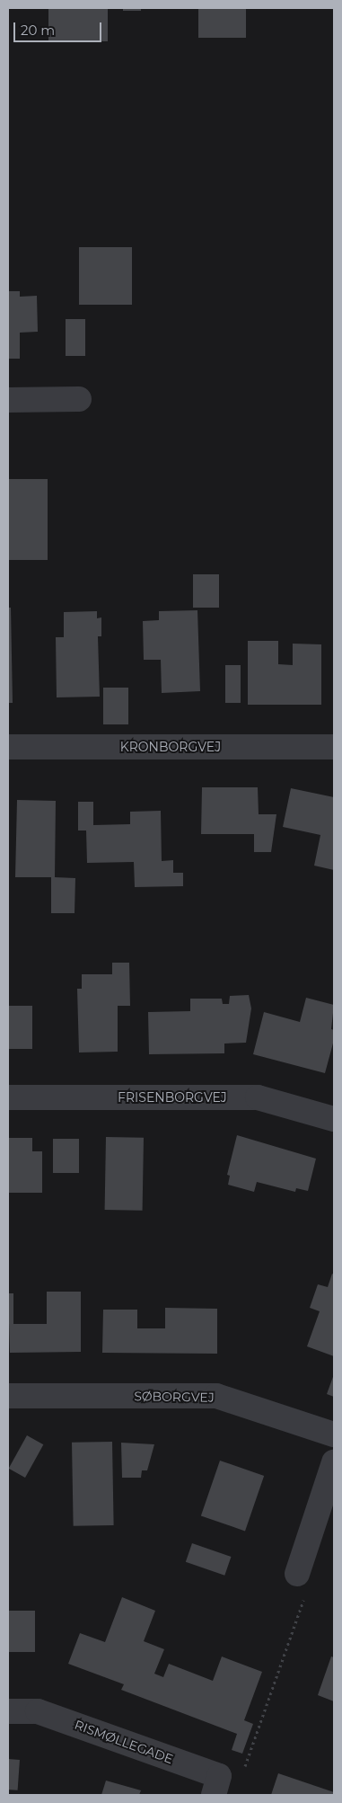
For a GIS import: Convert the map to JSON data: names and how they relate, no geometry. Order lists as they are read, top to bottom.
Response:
{
  "streets": {
    "street": [
      "KRONBORGVEJ",
      "FRISENBORGVEJ",
      "SØBORGVEJ",
      "RISMØLLEGADE"
    ]
  },
  "scale_bar": "20 m"
}
